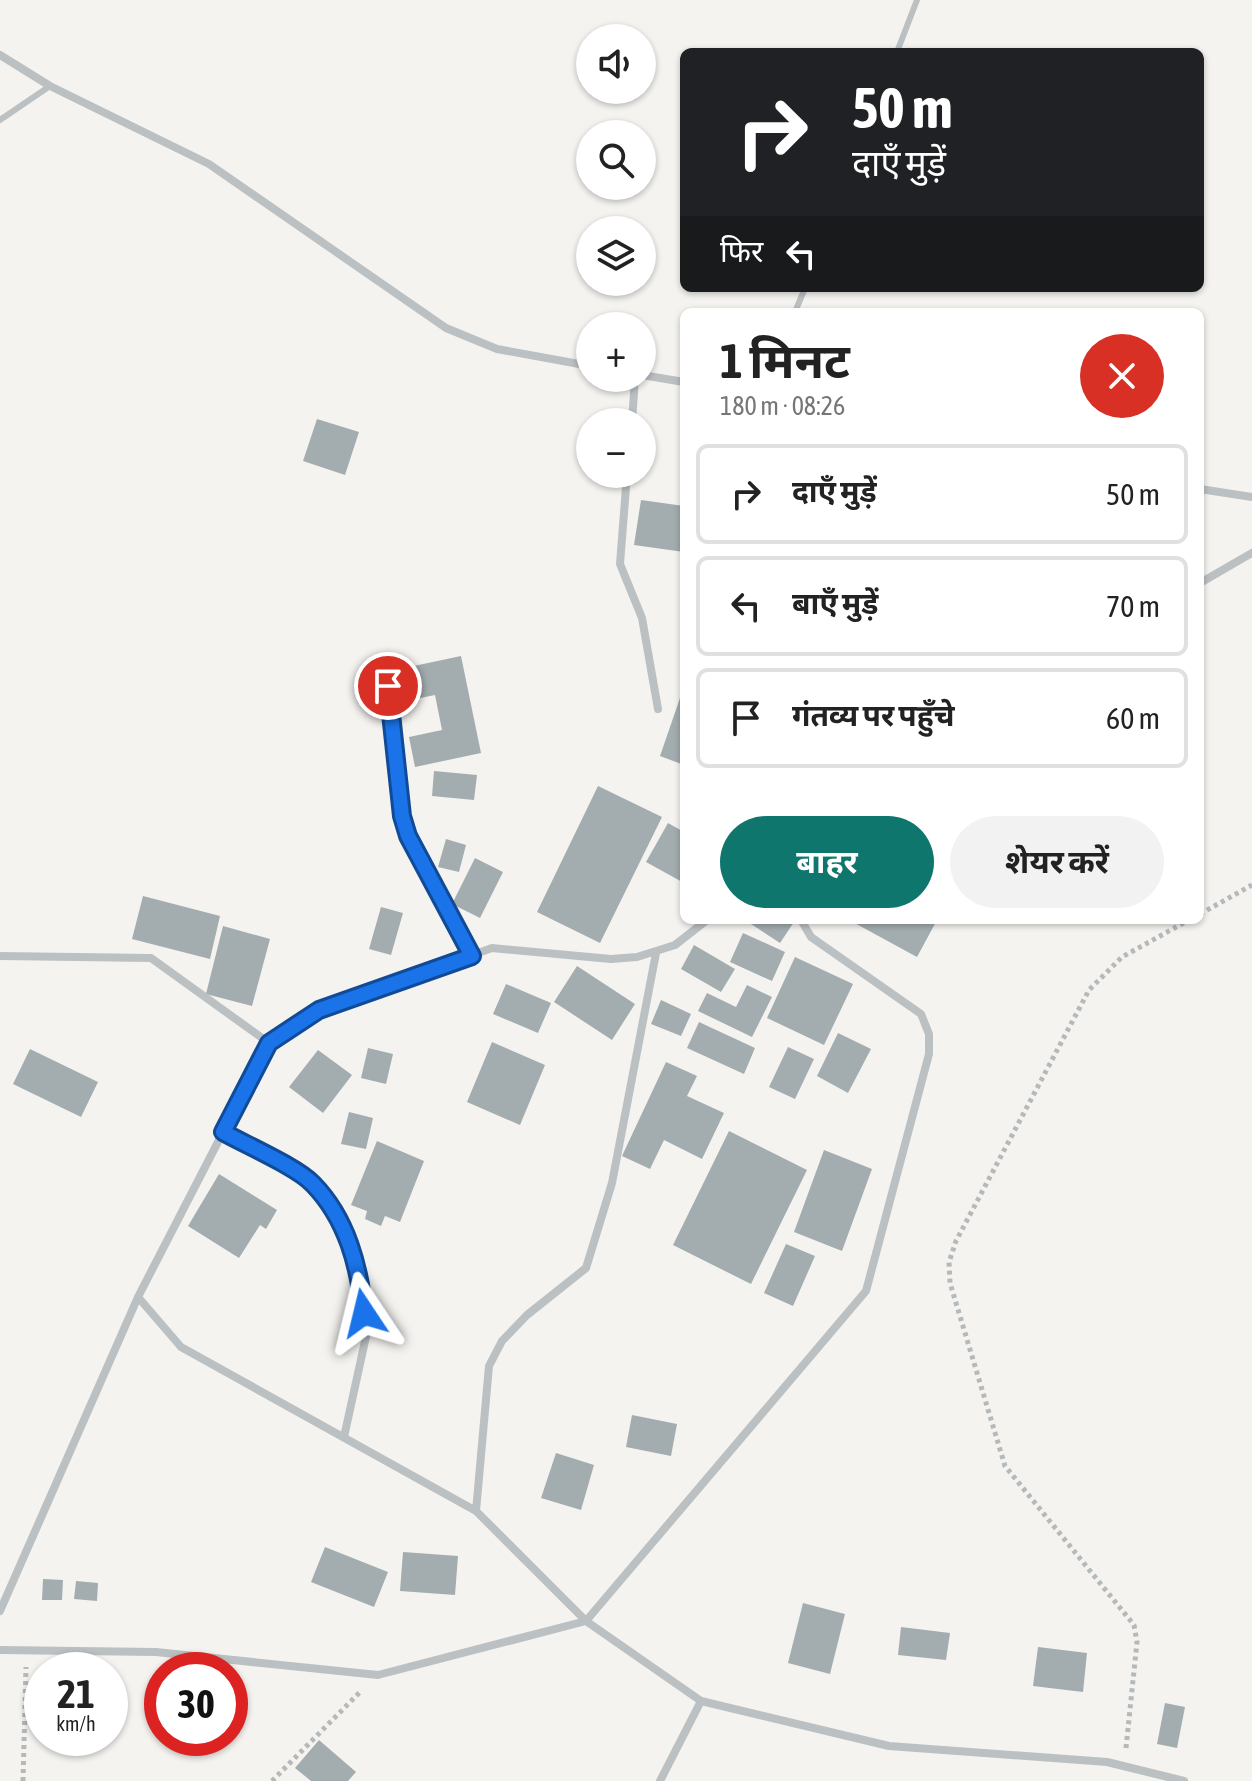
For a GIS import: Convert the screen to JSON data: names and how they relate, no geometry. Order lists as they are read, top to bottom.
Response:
{
  "page": {
    "map_buttons": ["+", "−"],
    "turn": ["50 m", "दाएँ मुड़ें"],
    "then": "फिर",
    "heading": ["1 मिनट", "180 m · 08:26"],
    "list": [
      {
        "name": "दाएँ मुड़ें",
        "value": "50 m"
      },
      {
        "name": "बाएँ मुड़ें",
        "value": "70 m"
      },
      {
        "name": "गंतव्य पर पहुँचे",
        "value": "60 m"
      }
    ],
    "buttons": ["बाहर", "शेयर करें"],
    "speed": "21 km/h",
    "limit": "30"
  }
}
